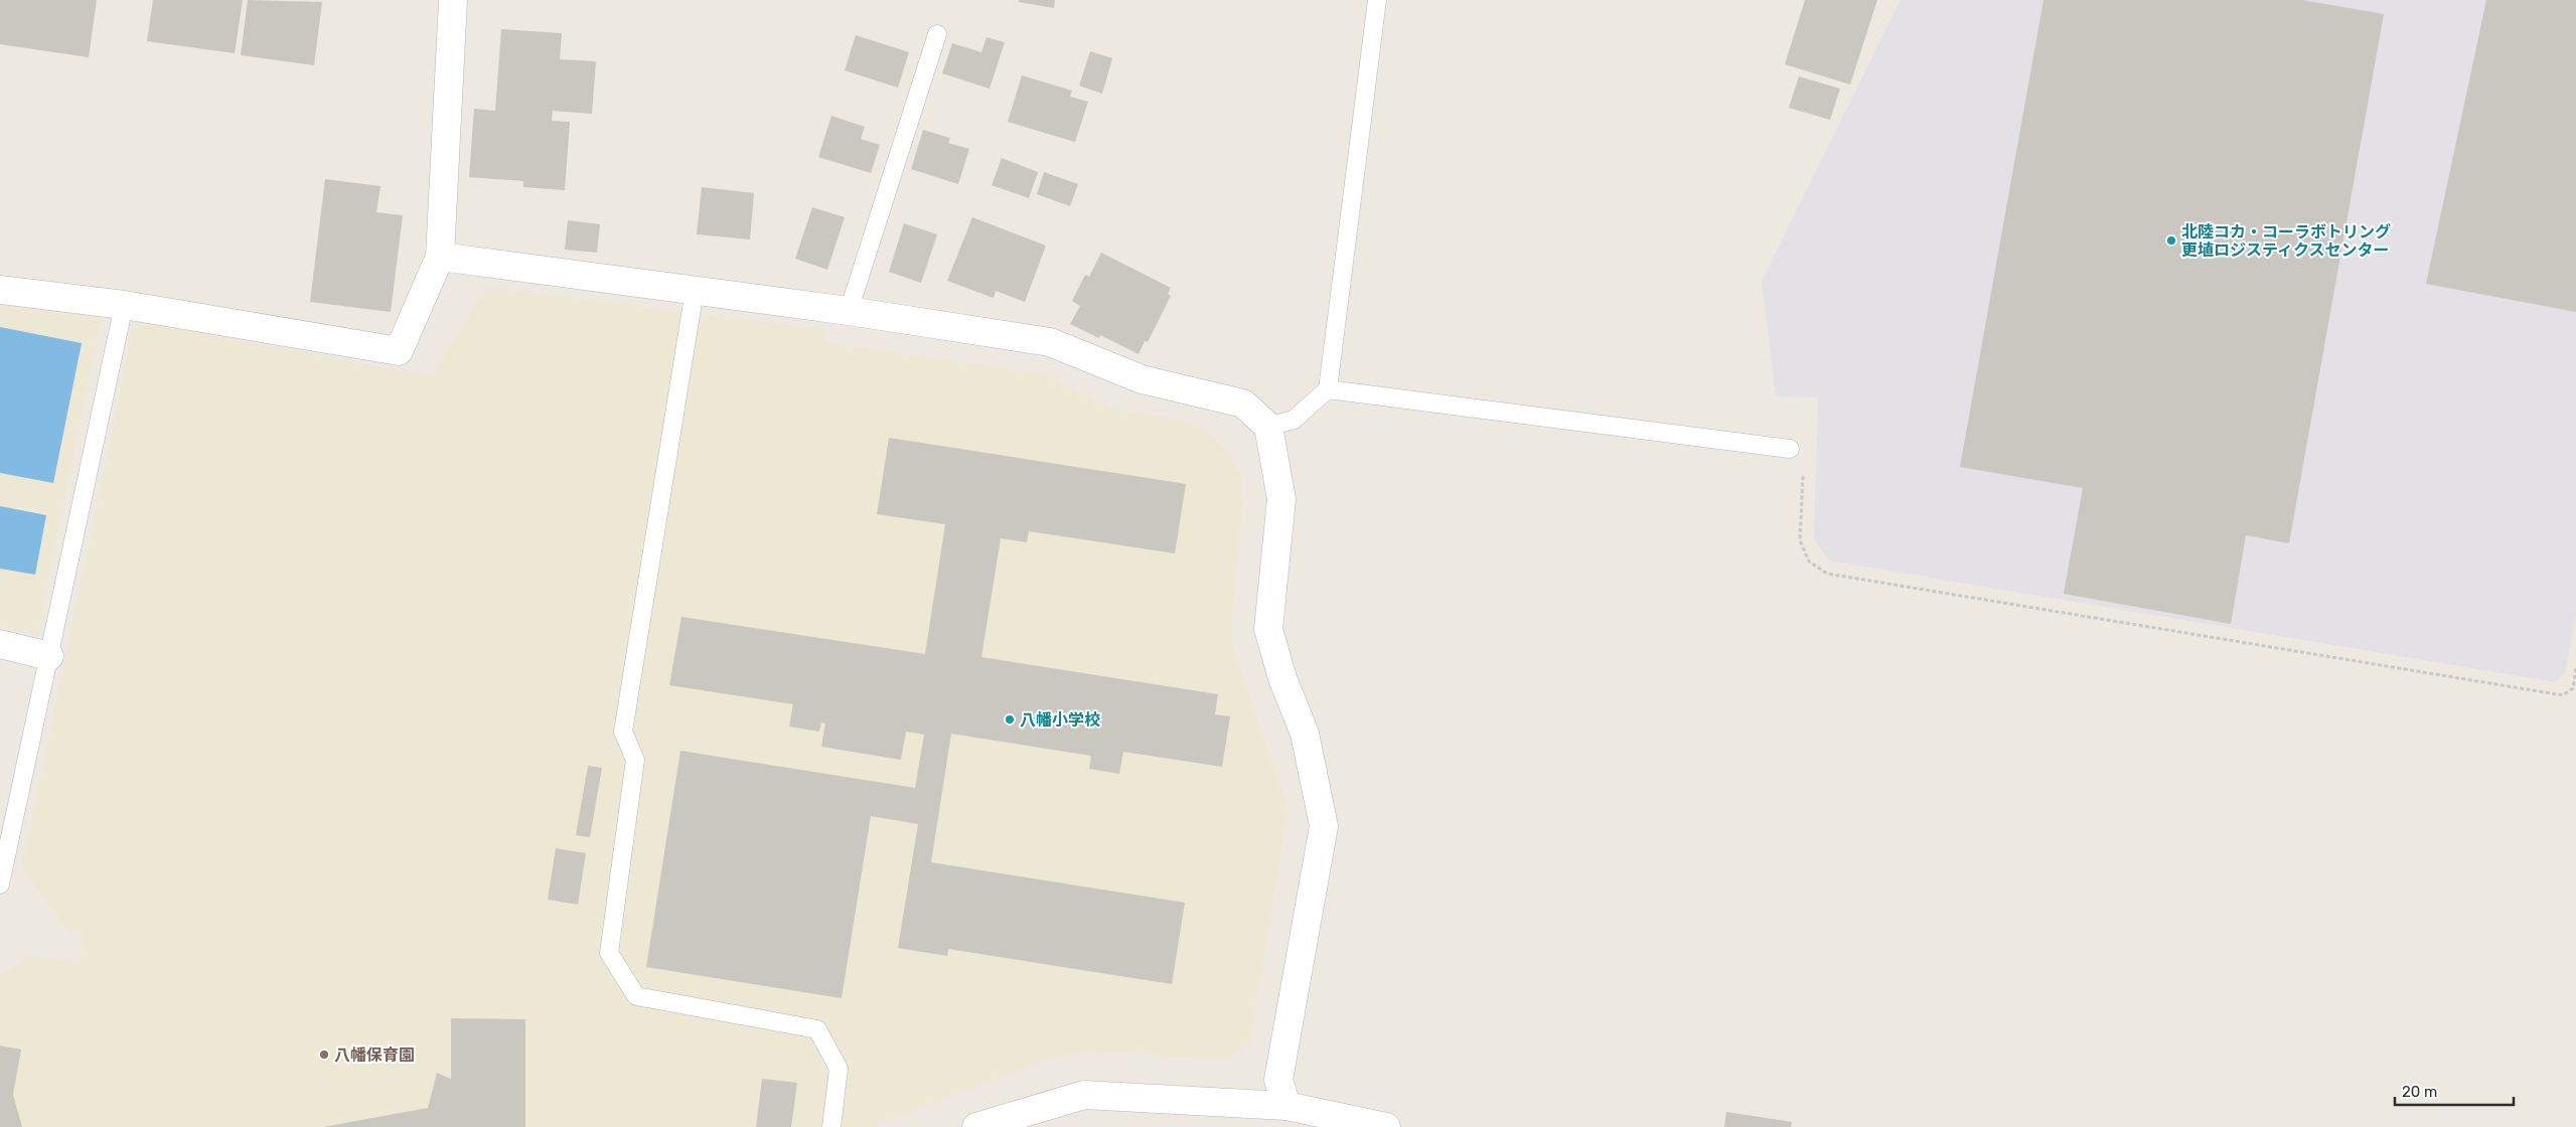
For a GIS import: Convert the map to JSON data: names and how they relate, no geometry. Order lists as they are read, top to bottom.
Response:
{
  "places": ["北陸コカ・コーラボトリング 更埴ロジスティクスセンター", "八幡小学校", "八幡保育園"],
  "scale_bar": "20 m"
}
